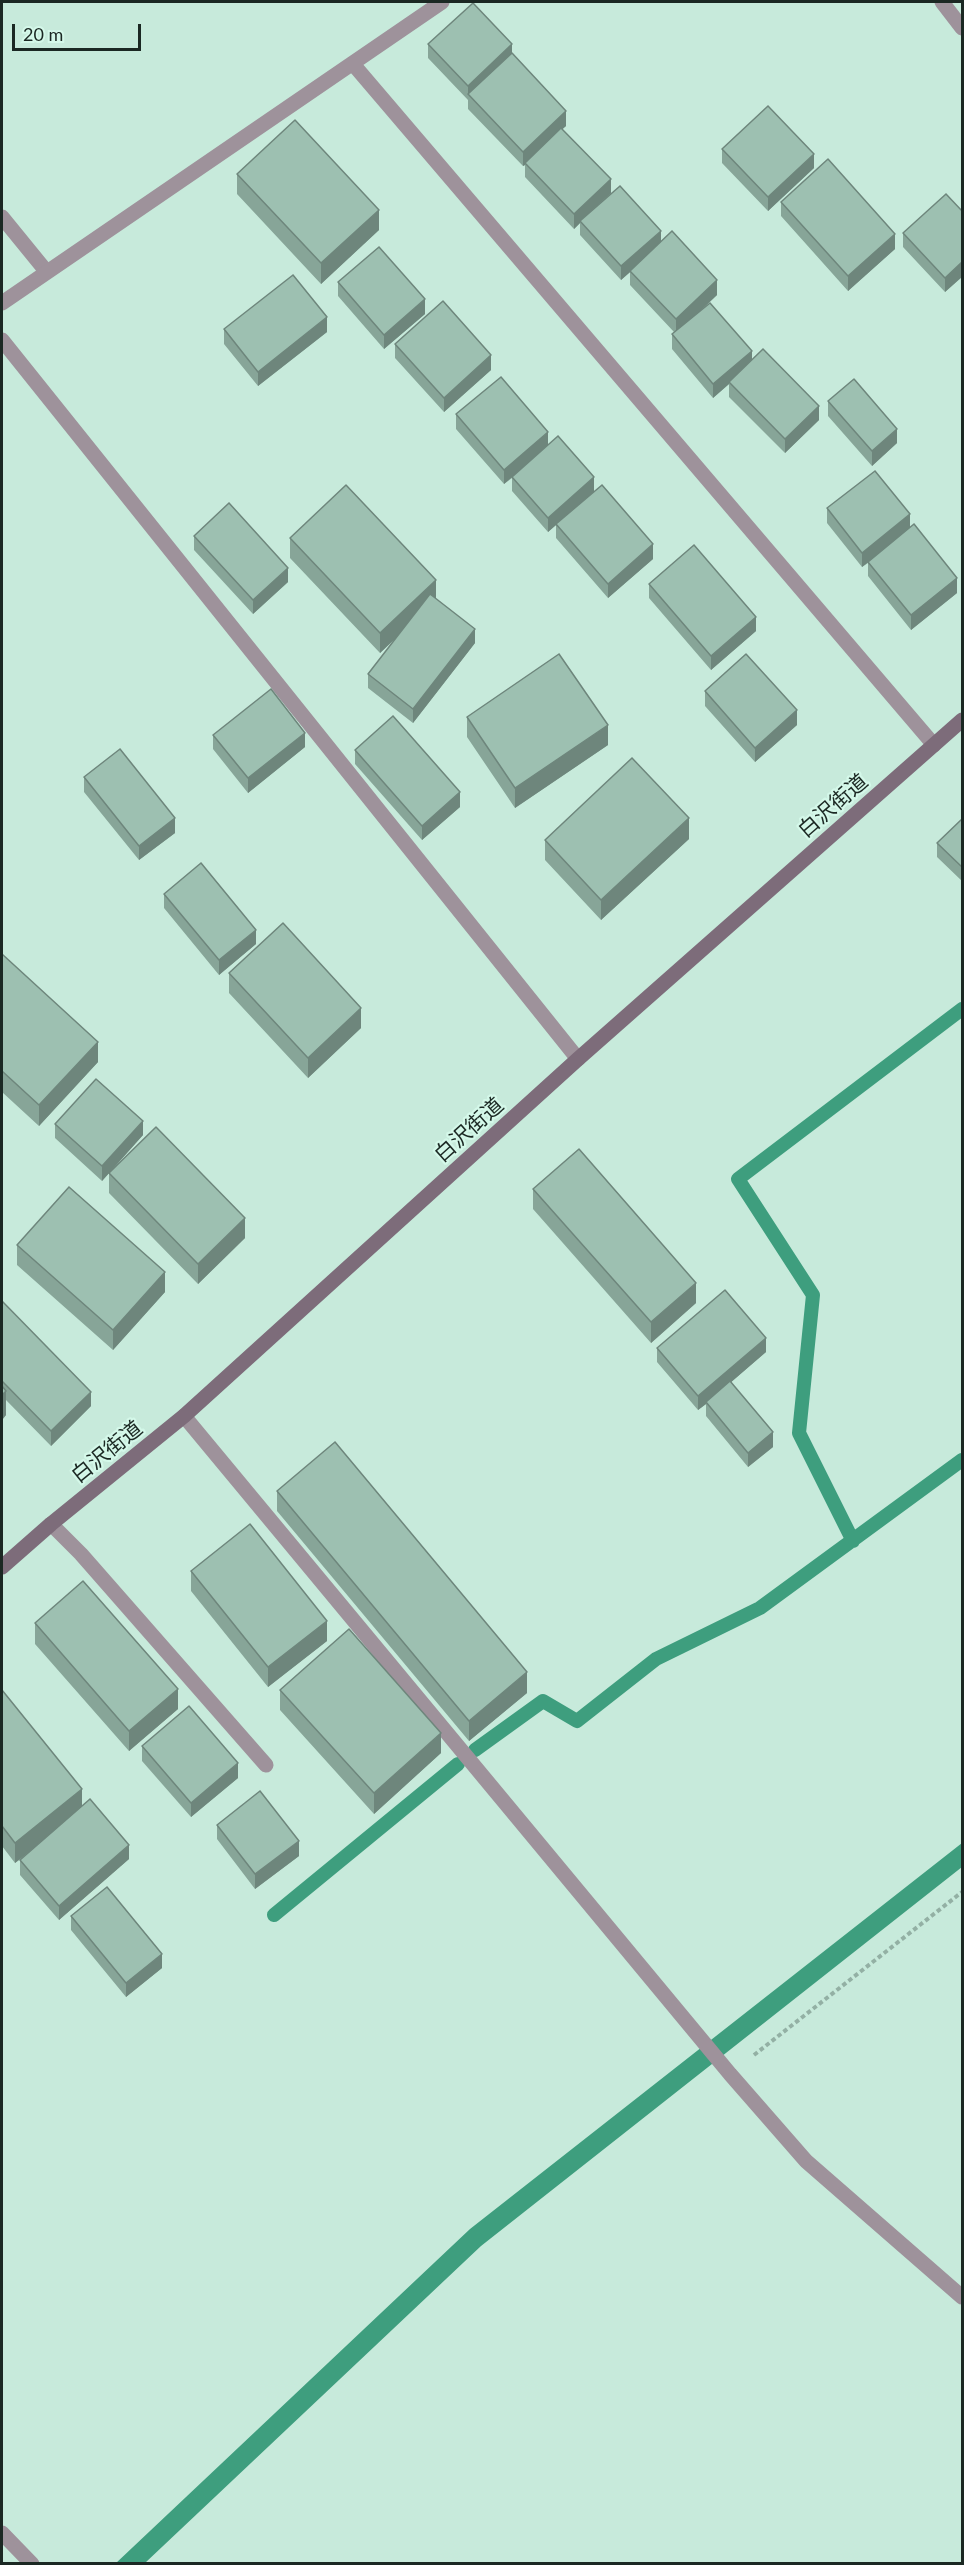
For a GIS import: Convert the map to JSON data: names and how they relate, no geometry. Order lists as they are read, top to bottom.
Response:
{
  "streets": {
    "main road": ["白沢街道"]
  },
  "scale_bar": "20 m"
}
